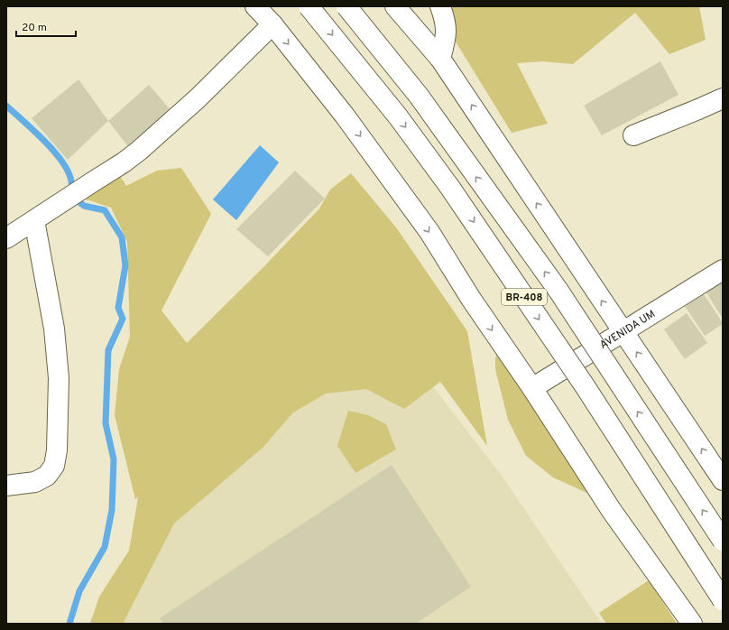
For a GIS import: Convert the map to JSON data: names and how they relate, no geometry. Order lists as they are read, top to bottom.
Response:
{
  "streets": {
    "main road": ["BR-408", "AVENIDA UM"]
  },
  "scale_bar": "20 m"
}
